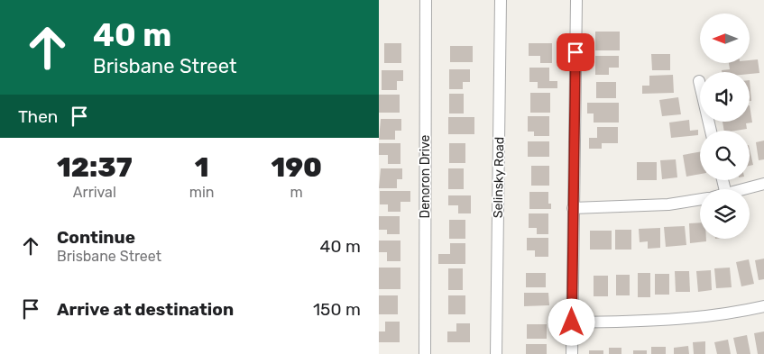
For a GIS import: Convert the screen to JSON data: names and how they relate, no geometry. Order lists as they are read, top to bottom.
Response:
{
  "streets": {
    "street": ["Denoron Drive", "Selinsky Road"]
  },
  "north": "left",
  "page": {
    "turn": ["40 m", "Brisbane Street"],
    "then": "Then",
    "eta": [
      "12:37",
      "Arrival",
      "1",
      "min",
      "190",
      "m"
    ],
    "list": [
      {
        "name": "Continue",
        "note": "Brisbane Street",
        "value": "40 m"
      },
      {
        "name": "Arrive at destination",
        "value": "150 m"
      }
    ]
  }
}
